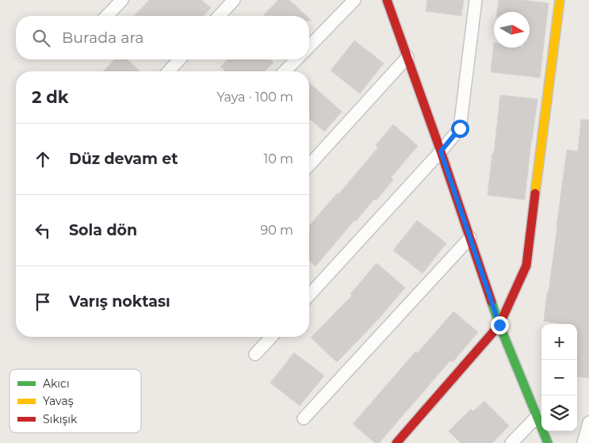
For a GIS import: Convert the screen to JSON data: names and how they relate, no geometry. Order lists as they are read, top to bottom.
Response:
{
  "legend": ["Akıcı", "Yavaş", "Sıkışık"],
  "north": "right",
  "page": {
    "search": "Burada ara",
    "heading": ["2 dk", "Yaya · 100 m"],
    "list": [
      ["Düz devam et", "10 m"],
      ["Sola dön", "90 m"],
      "Varış noktası"
    ],
    "map_buttons": ["+", "−"]
  }
}
